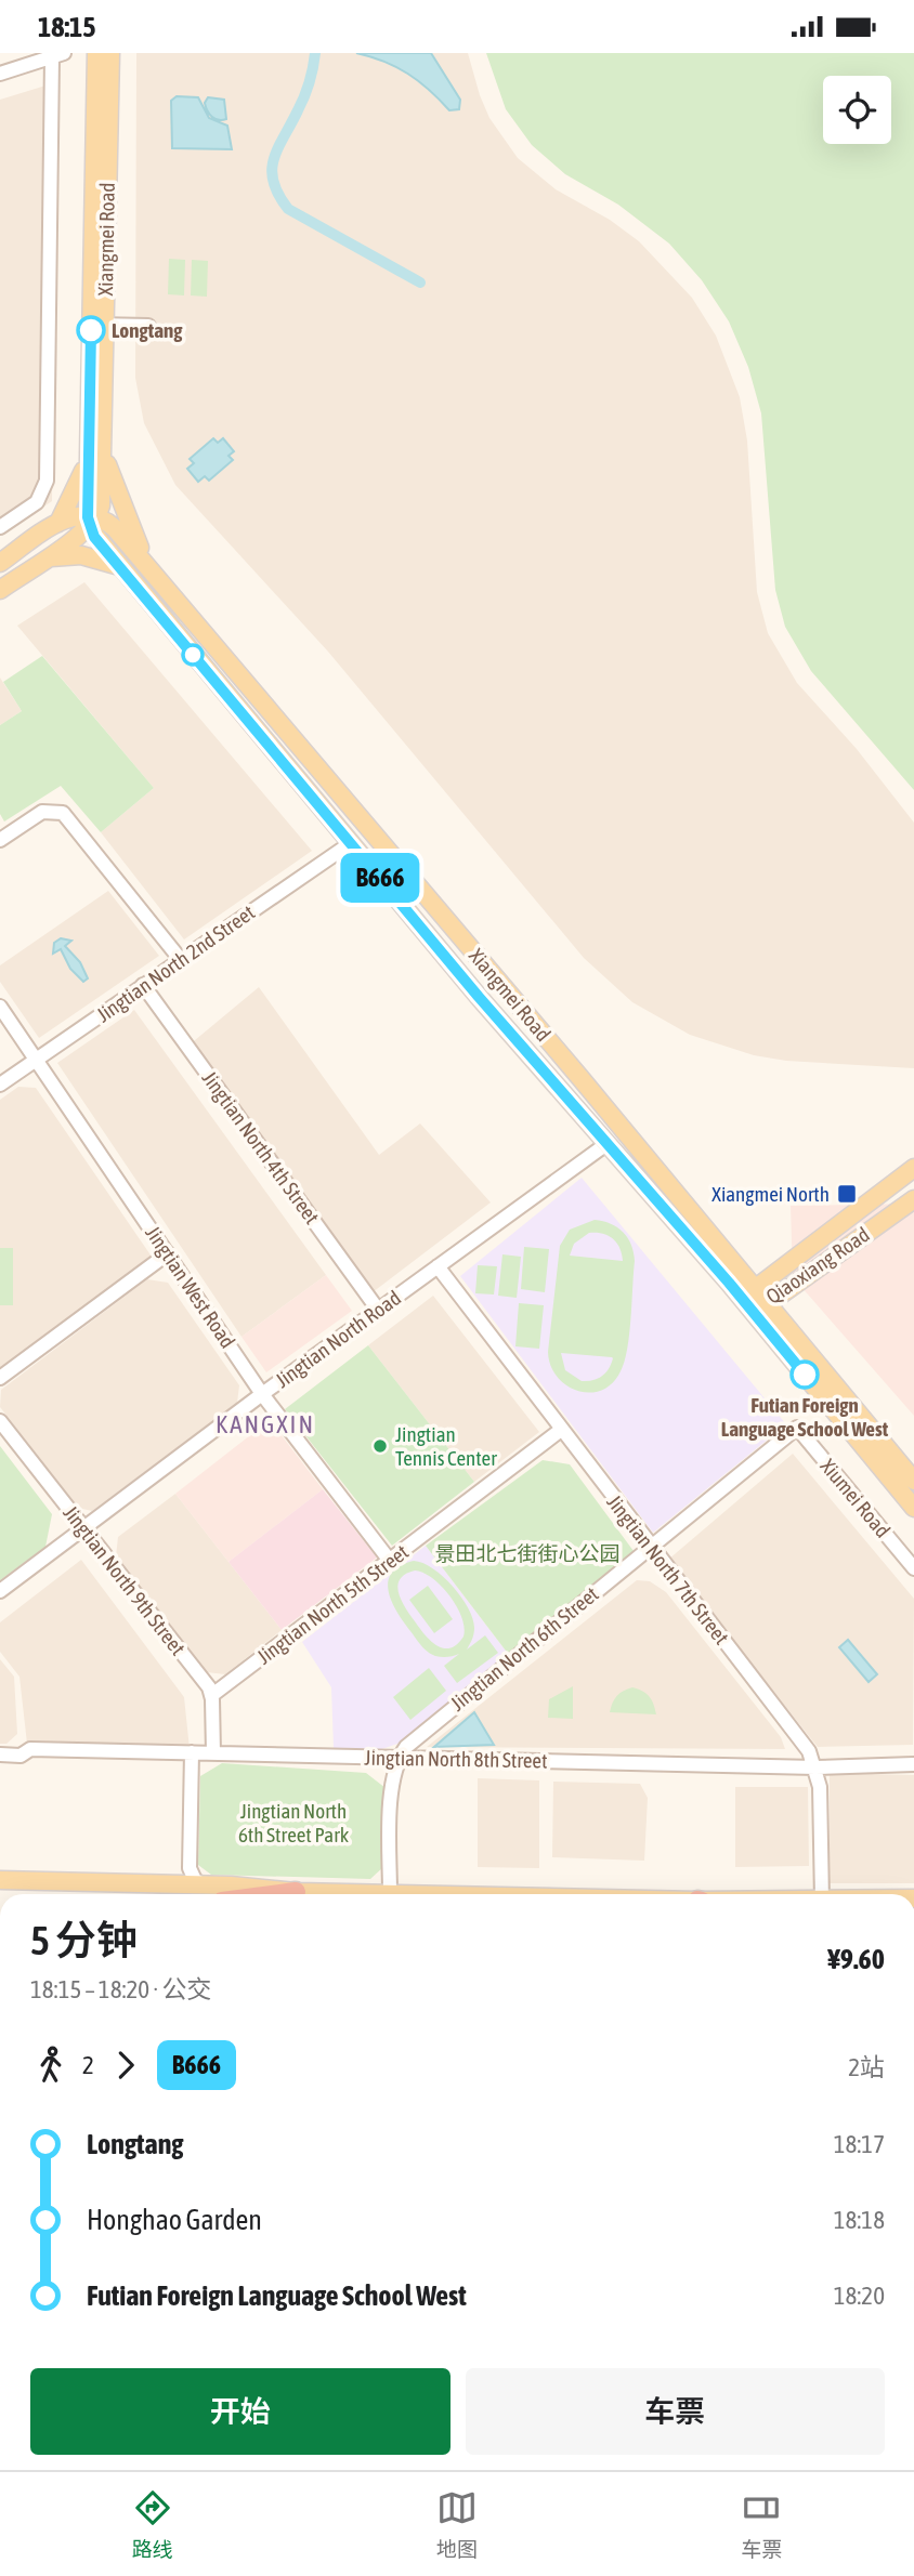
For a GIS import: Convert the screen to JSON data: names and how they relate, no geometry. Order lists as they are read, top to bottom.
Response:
{
  "streets": {
    "main road": ["Xiangmei Road", "Qiaoxiang Road"],
    "street": [
      "Jingtian North 2nd Street",
      "Jingtian North 4th Street",
      "Jingtian West Road",
      "Jingtian North Road",
      "Xiumei Road",
      "Jingtian North 7th Street",
      "Jingtian North 9th Street",
      "Jingtian North 5th Street",
      "Jingtian North 6th Street",
      "Jingtian North 8th Street"
    ]
  },
  "crossings": [
    ["Xiangmei Road", "Jingtian North 2nd Street"],
    ["Xiangmei Road", "Qiaoxiang Road"],
    ["Xiangmei Road", "Jingtian North Road"],
    ["Jingtian North 2nd Street", "Jingtian North 4th Street"],
    ["Jingtian North 2nd Street", "Jingtian West Road"],
    ["Jingtian North 4th Street", "Jingtian North Road"],
    ["Jingtian West Road", "Jingtian North Road"],
    ["Jingtian West Road", "Jingtian North 5th Street"],
    ["Jingtian North Road", "Jingtian North 7th Street"],
    ["Jingtian North Road", "Jingtian North 9th Street"],
    ["Xiumei Road", "Jingtian North 6th Street"],
    ["Jingtian North 7th Street", "Jingtian North 5th Street"],
    ["Jingtian North 7th Street", "Jingtian North 6th Street"],
    ["Jingtian North 7th Street", "Jingtian North 8th Street"],
    ["Jingtian North 9th Street", "Jingtian North 5th Street"],
    ["Jingtian North 6th Street", "Jingtian North 8th Street"]
  ],
  "districts": ["KANGXIN"],
  "parks": ["景田北七街街心公园", "Jingtian North 6th Street Park"],
  "places": {
    "other": ["Longtang", "Futian Foreign Language School West", "Jingtian Tennis Center"],
    "transit": ["Xiangmei North"]
  },
  "lines": ["bus line B666"],
  "page": {
    "status": "18:15",
    "on_map": "B666",
    "heading": ["5 分钟", "18:15 – 18:20 · 公交", "¥9.60"],
    "legs": ["2", "B666", "2站"],
    "list": [
      {
        "name": "Longtang",
        "value": "18:17"
      },
      {
        "name": "Honghao Garden",
        "value": "18:18"
      },
      {
        "name": "Futian Foreign Language School West",
        "value": "18:20"
      }
    ],
    "buttons": ["开始", "车票"],
    "tabs": ["路线", "地图", "车票"]
  }
}
